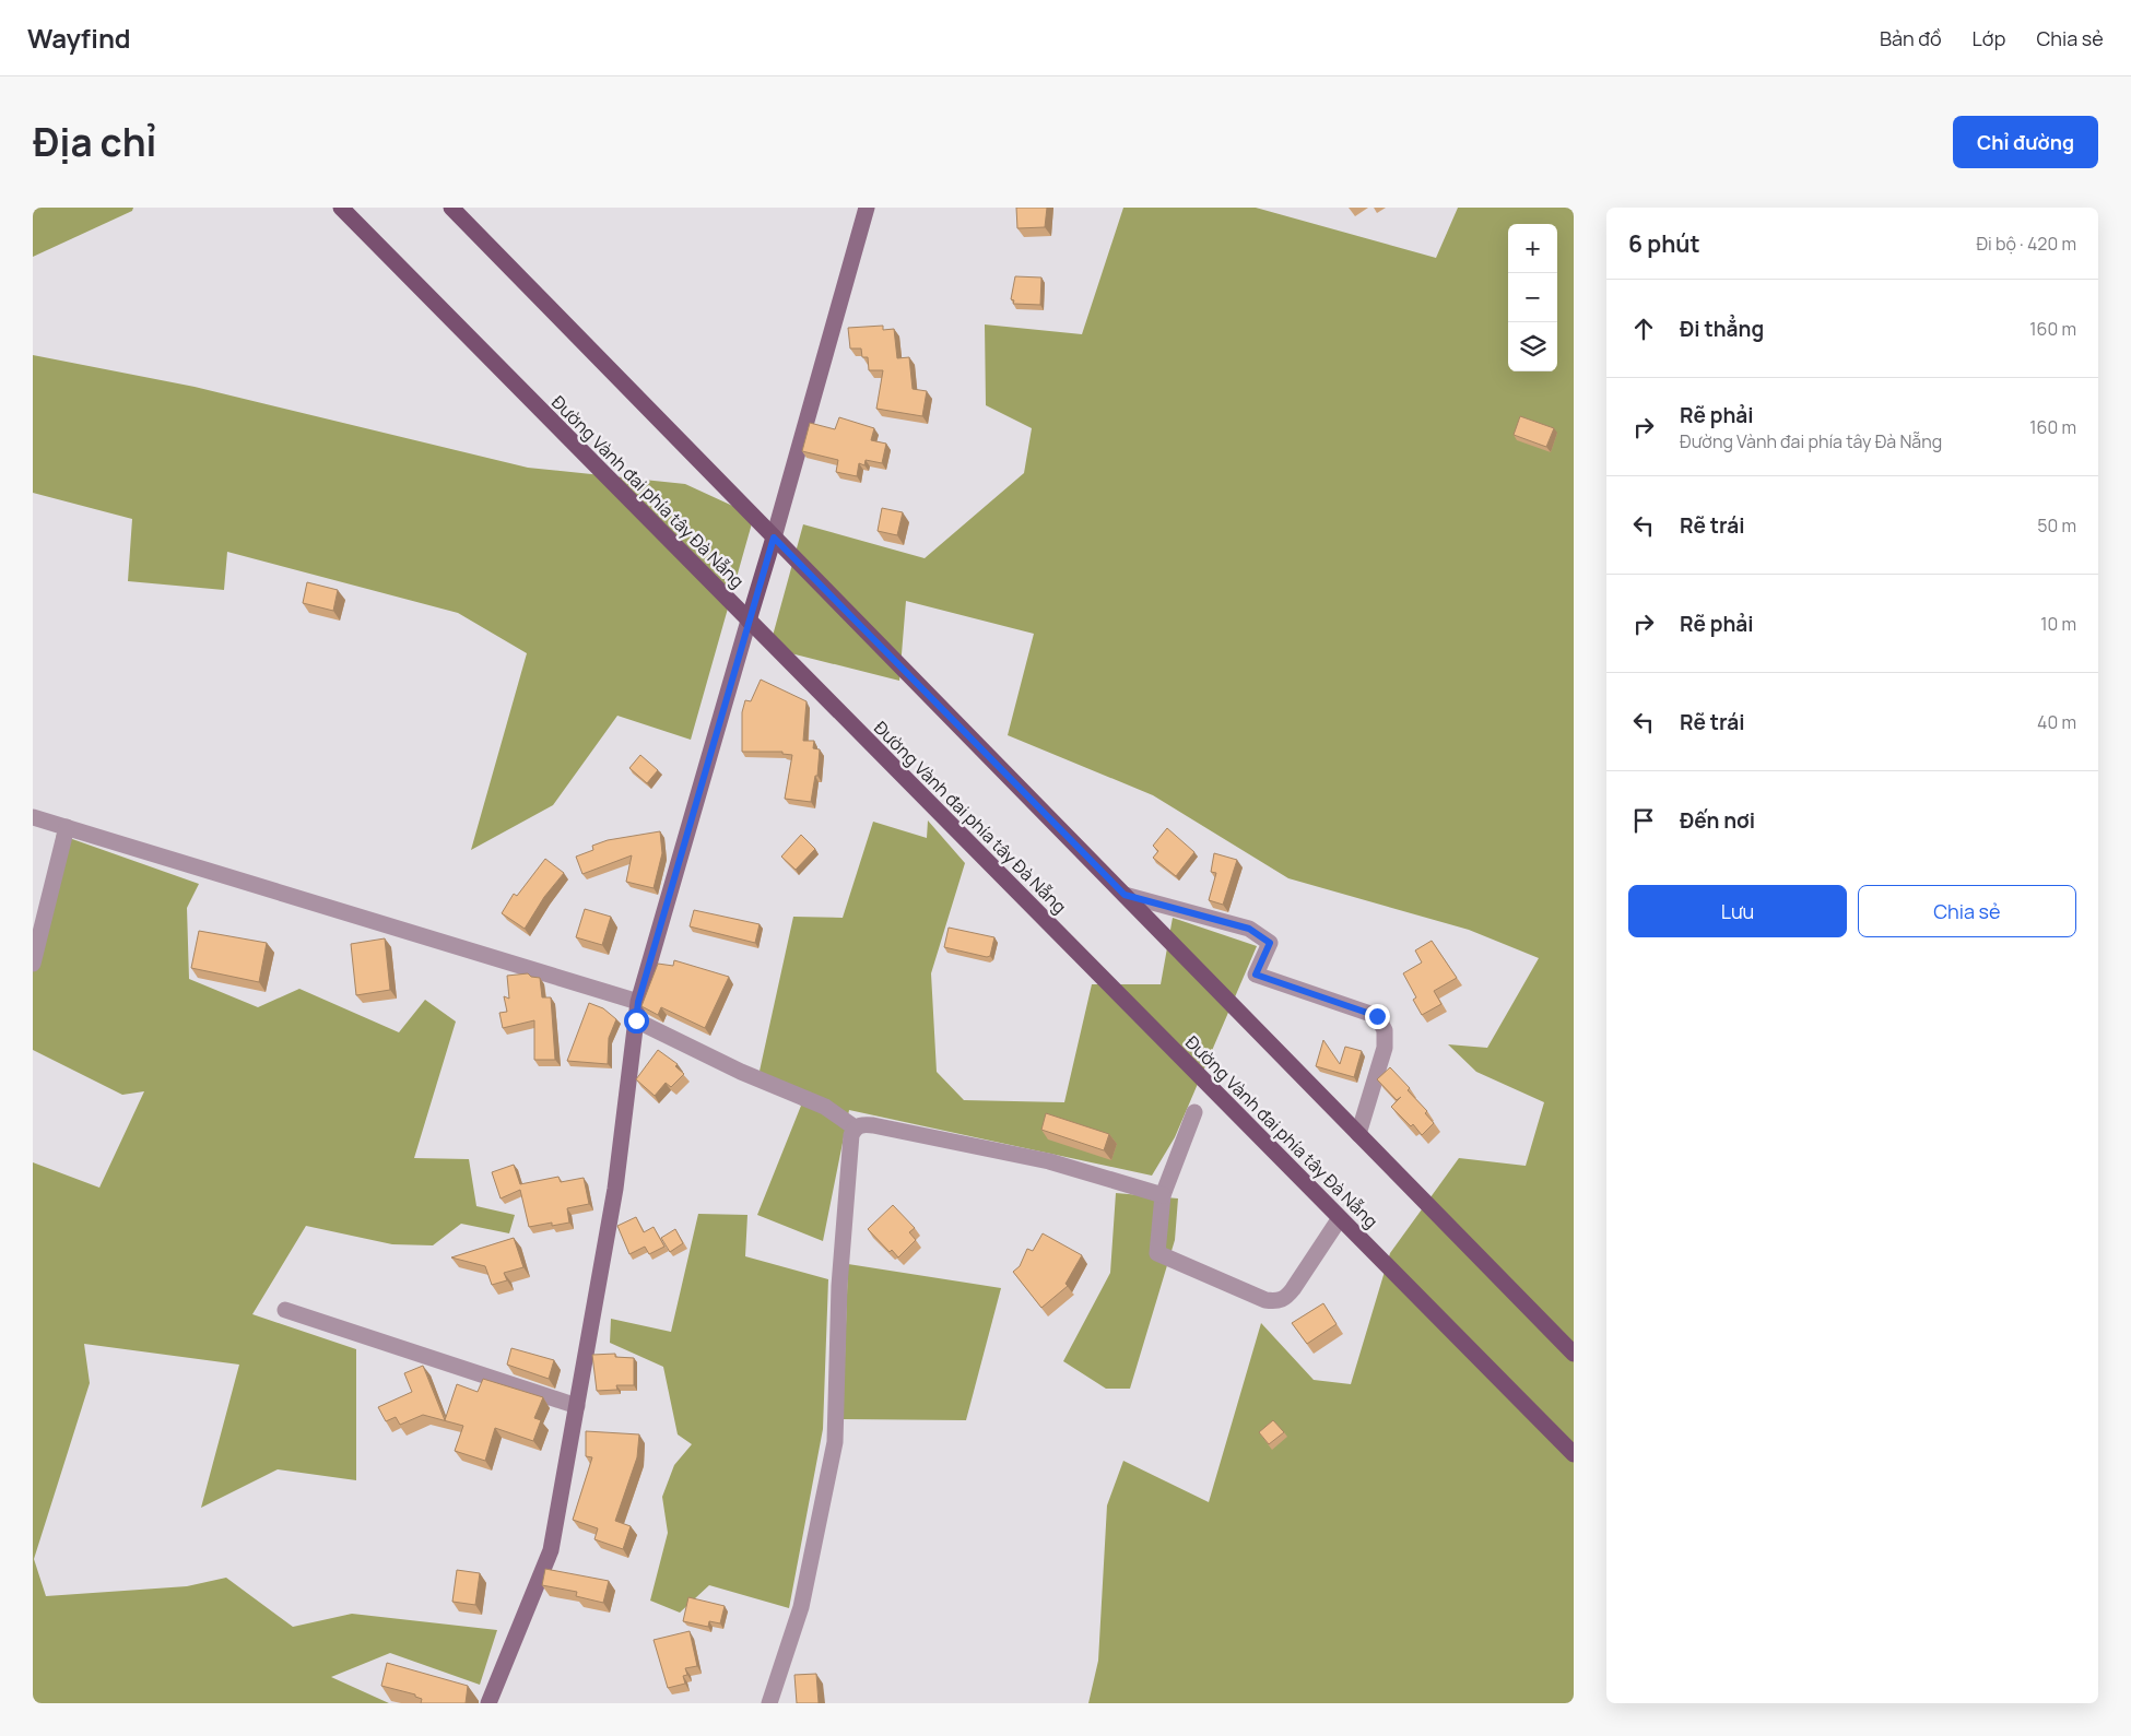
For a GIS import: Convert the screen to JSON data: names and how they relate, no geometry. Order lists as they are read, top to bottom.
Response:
{
  "streets": {
    "main road": ["Đường Vành đai phía tây Đà Nẵng"]
  },
  "page": {
    "header": "Wayfind",
    "nav": ["Bản đồ", "Lớp", "Chia sẻ"],
    "title": "Địa chỉ",
    "buttons": [
      "Chỉ đường",
      ["Lưu", "Chia sẻ"]
    ],
    "heading": ["6 phút", "Đi bộ · 420 m"],
    "map_buttons": ["+", "−"],
    "list": [
      ["Đi thẳng", "160 m"],
      ["Rẽ phải", "Đường Vành đai phía tây Đà Nẵng", "160 m"],
      ["Rẽ trái", "50 m"],
      ["Rẽ phải", "10 m"],
      ["Rẽ trái", "40 m"],
      "Đến nơi"
    ]
  }
}
